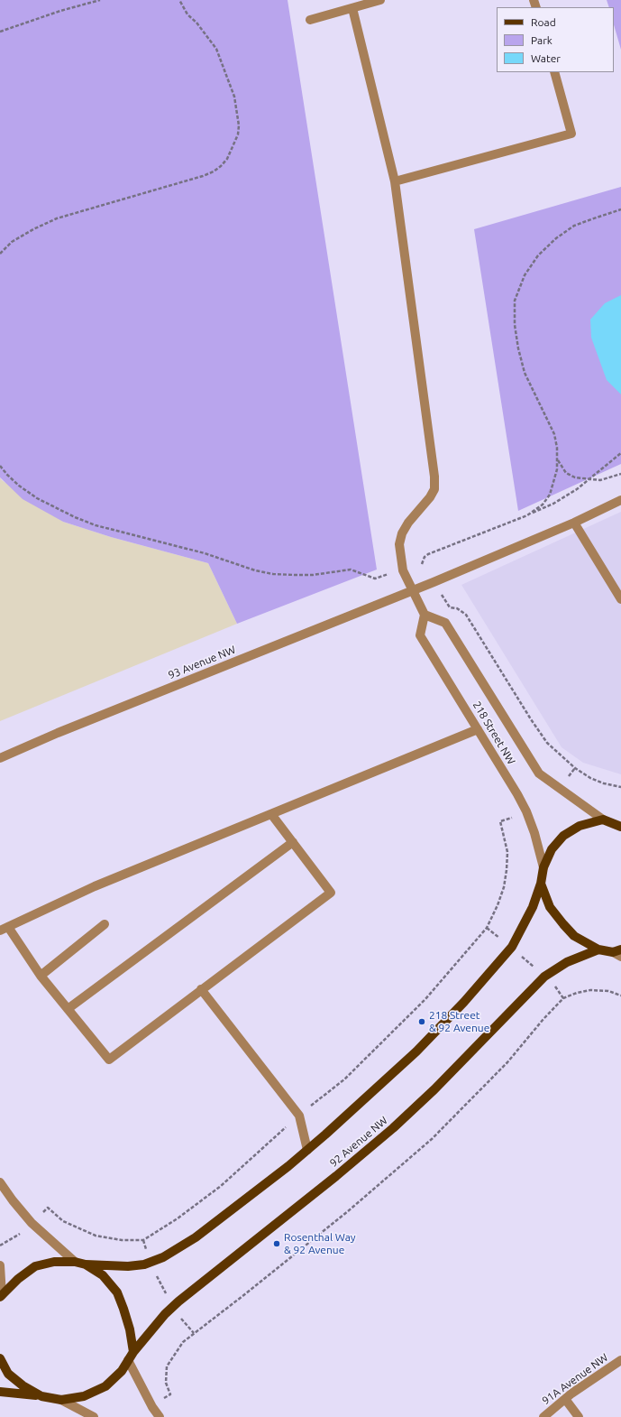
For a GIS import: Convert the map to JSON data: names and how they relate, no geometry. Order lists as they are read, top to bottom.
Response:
{
  "streets": {
    "main road": ["92 Avenue NW"],
    "street": ["93 Avenue NW", "218 Street NW", "91A Avenue NW"]
  },
  "places": ["218 Street & 92 Avenue", "Rosenthal Way & 92 Avenue"],
  "legend": ["Road", "Park", "Water"]
}
